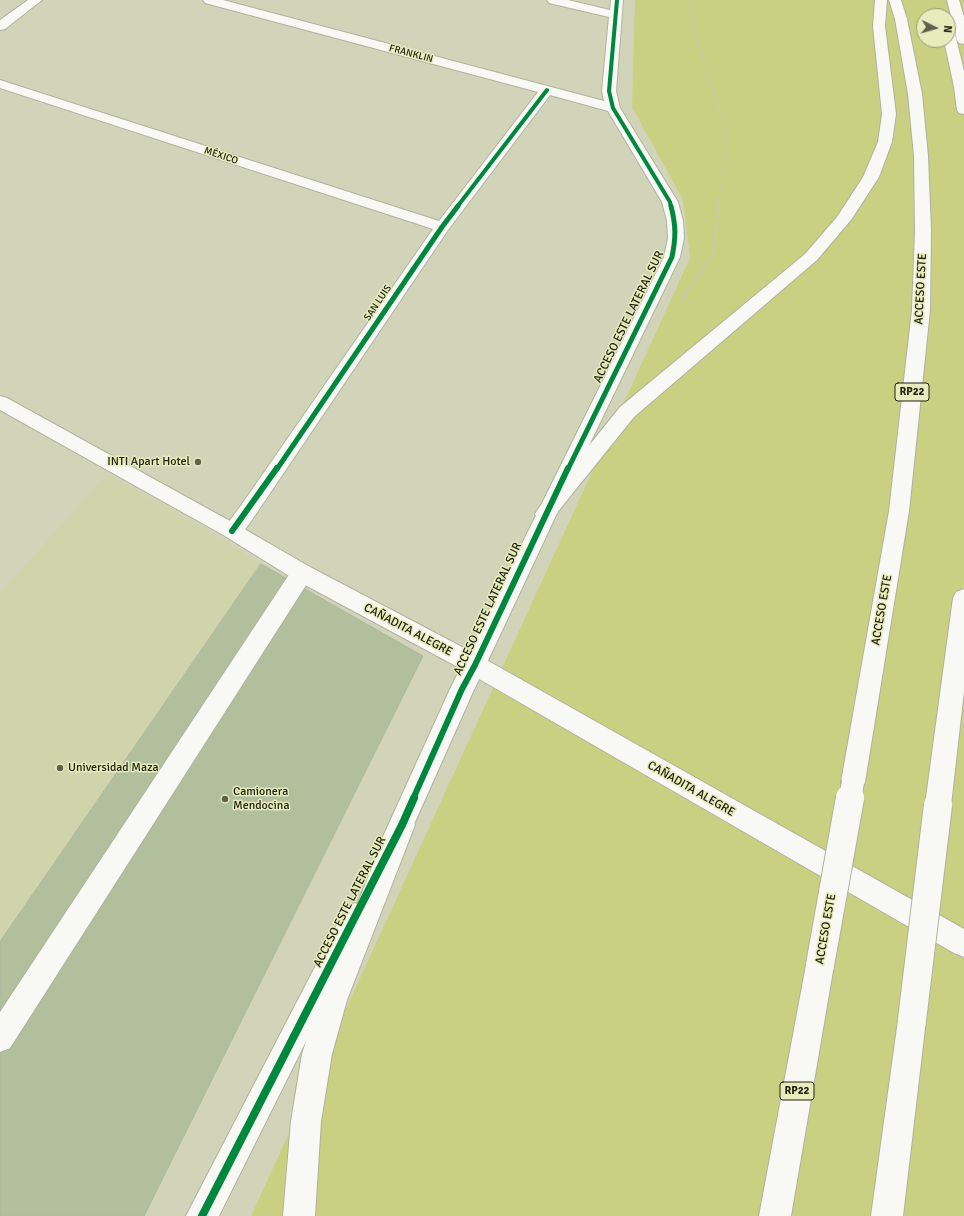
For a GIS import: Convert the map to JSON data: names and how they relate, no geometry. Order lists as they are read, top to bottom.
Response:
{
  "streets": {
    "main road": [
      "FRANKLIN",
      "MÉXICO",
      "ACCESO ESTE",
      "SAN LUIS",
      "ACCESO ESTE LATERAL SUR",
      "RP22",
      "CAÑADITA ALEGRE"
    ]
  },
  "crossings": [
    ["FRANKLIN", "SAN LUIS"],
    ["FRANKLIN", "ACCESO ESTE LATERAL SUR"],
    ["MÉXICO", "SAN LUIS"],
    ["SAN LUIS", "CAÑADITA ALEGRE"],
    ["ACCESO ESTE LATERAL SUR", "CAÑADITA ALEGRE"]
  ],
  "places": ["INTI Apart Hotel", "Universidad Maza", "Camionera Mendocina"],
  "north": "right"
}
